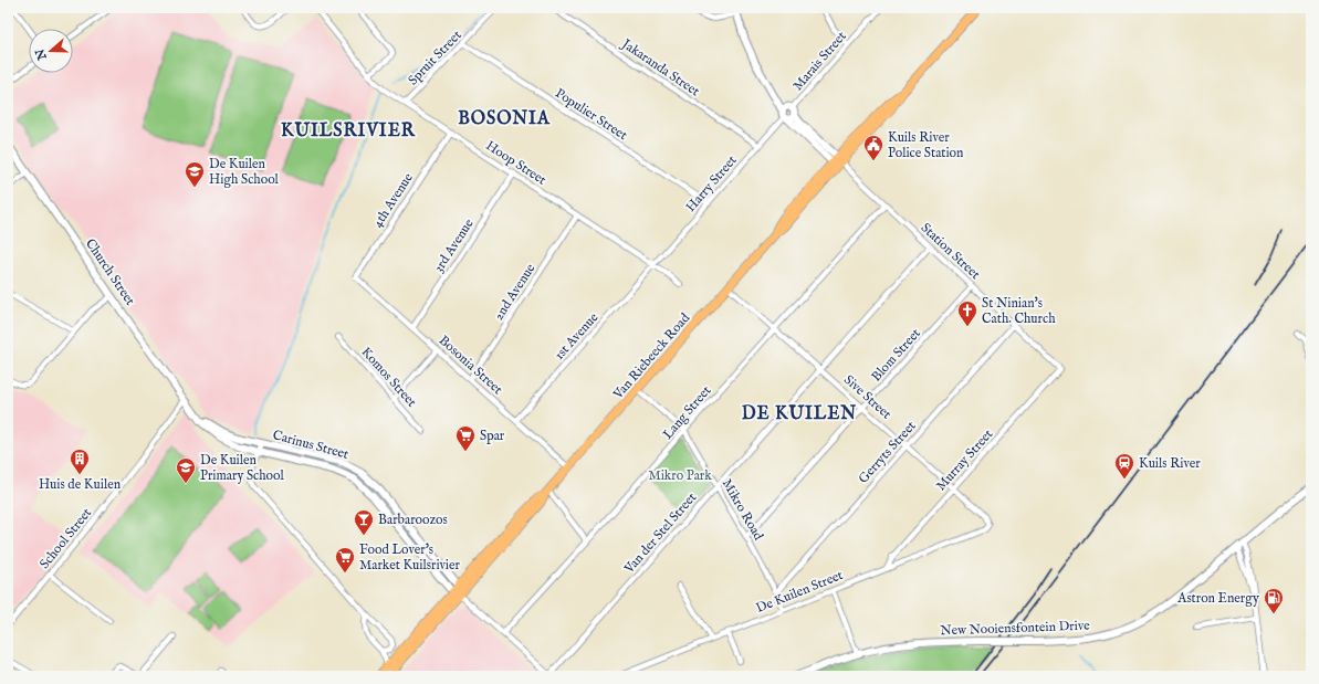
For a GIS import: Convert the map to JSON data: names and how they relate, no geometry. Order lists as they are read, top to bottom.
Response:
{
  "streets": {
    "main road": ["Van Riebeeck Road"],
    "street": [
      "Spruit Street",
      "Marais Street",
      "Jakaranda Street",
      "Populier Street",
      "Hoop Street",
      "Harry Street",
      "4th Avenue",
      "3rd Avenue",
      "Station Street",
      "Church Street",
      "2nd Avenue",
      "1st Avenue",
      "Blom Street",
      "Bosonia Street",
      "Komos Street",
      "Sive Street",
      "Lang Street",
      "Carinus Street",
      "Gerryts Street",
      "Murray Street",
      "Mikro Road",
      "Van der Stel Street",
      "School Street",
      "De Kuilen Street",
      "New Nooiensfontein Drive"
    ]
  },
  "crossings": [
    ["Spruit Street", "Populier Street"],
    ["Spruit Street", "Hoop Street"],
    ["Marais Street", "Harry Street"],
    ["Jakaranda Street", "Harry Street"],
    ["Populier Street", "Harry Street"],
    ["Hoop Street", "Harry Street"],
    ["Hoop Street", "4th Avenue"],
    ["Hoop Street", "3rd Avenue"],
    ["Hoop Street", "2nd Avenue"],
    ["Hoop Street", "1st Avenue"],
    ["Harry Street", "1st Avenue"],
    ["4th Avenue", "Bosonia Street"],
    ["3rd Avenue", "Bosonia Street"],
    ["Station Street", "Blom Street"],
    ["Station Street", "Van Riebeeck Road"],
    ["Station Street", "Lang Street"],
    ["Station Street", "Gerryts Street"],
    ["Station Street", "Murray Street"],
    ["Station Street", "Van der Stel Street"],
    ["Church Street", "Carinus Street"],
    ["Church Street", "School Street"],
    ["2nd Avenue", "Bosonia Street"],
    ["1st Avenue", "Bosonia Street"],
    ["Blom Street", "Sive Street"],
    ["Blom Street", "Mikro Road"],
    ["Van Riebeeck Road", "Bosonia Street"],
    ["Van Riebeeck Road", "Sive Street"],
    ["Van Riebeeck Road", "Carinus Street"],
    ["Van Riebeeck Road", "Mikro Road"],
    ["Sive Street", "Lang Street"],
    ["Sive Street", "Gerryts Street"],
    ["Sive Street", "Murray Street"],
    ["Sive Street", "Van der Stel Street"],
    ["Sive Street", "De Kuilen Street"],
    ["Lang Street", "Carinus Street"],
    ["Lang Street", "Mikro Road"],
    ["Carinus Street", "Van der Stel Street"],
    ["Gerryts Street", "Mikro Road"],
    ["Murray Street", "De Kuilen Street"],
    ["Mikro Road", "Van der Stel Street"],
    ["Mikro Road", "De Kuilen Street"]
  ],
  "districts": ["BOSONIA", "KUILSRIVIER", "DE KUILEN"],
  "parks": ["Mikro Park"],
  "places": {
    "public building": ["Kuils River Police Station"],
    "school or university": ["De Kuilen High School", "De Kuilen Primary School"],
    "church": ["St Ninian's Cath. Church"],
    "supermarket": ["Spar", "Food Lover's Market Kuilsrivier"],
    "building": ["Huis de Kuilen"],
    "station": ["Kuils River"],
    "bar": ["Barbaroozos"],
    "fuel station": ["Astron Energy"]
  },
  "north": "left"
}
